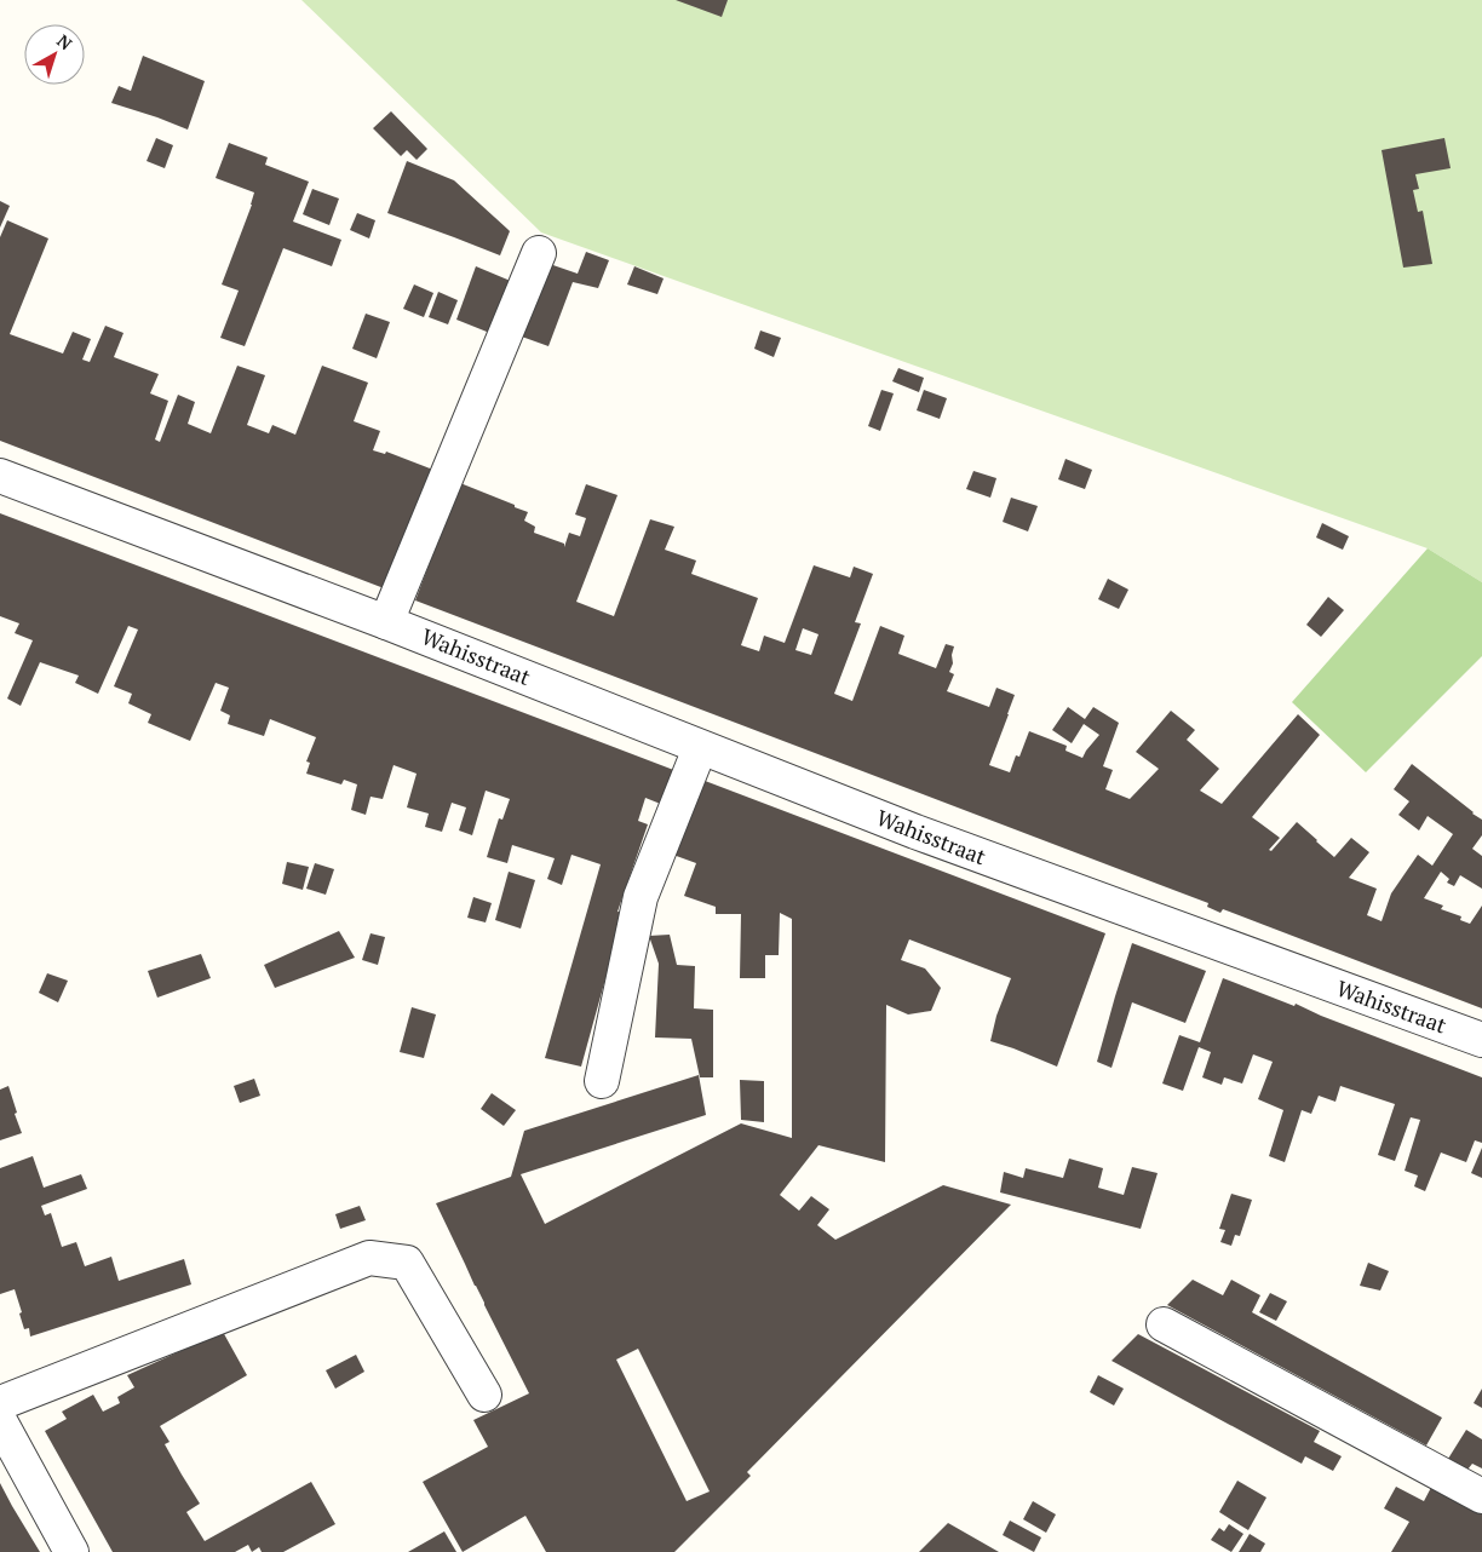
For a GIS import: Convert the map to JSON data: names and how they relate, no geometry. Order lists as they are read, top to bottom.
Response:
{
  "streets": {
    "street": ["Wahisstraat"]
  },
  "north": "top right"
}
